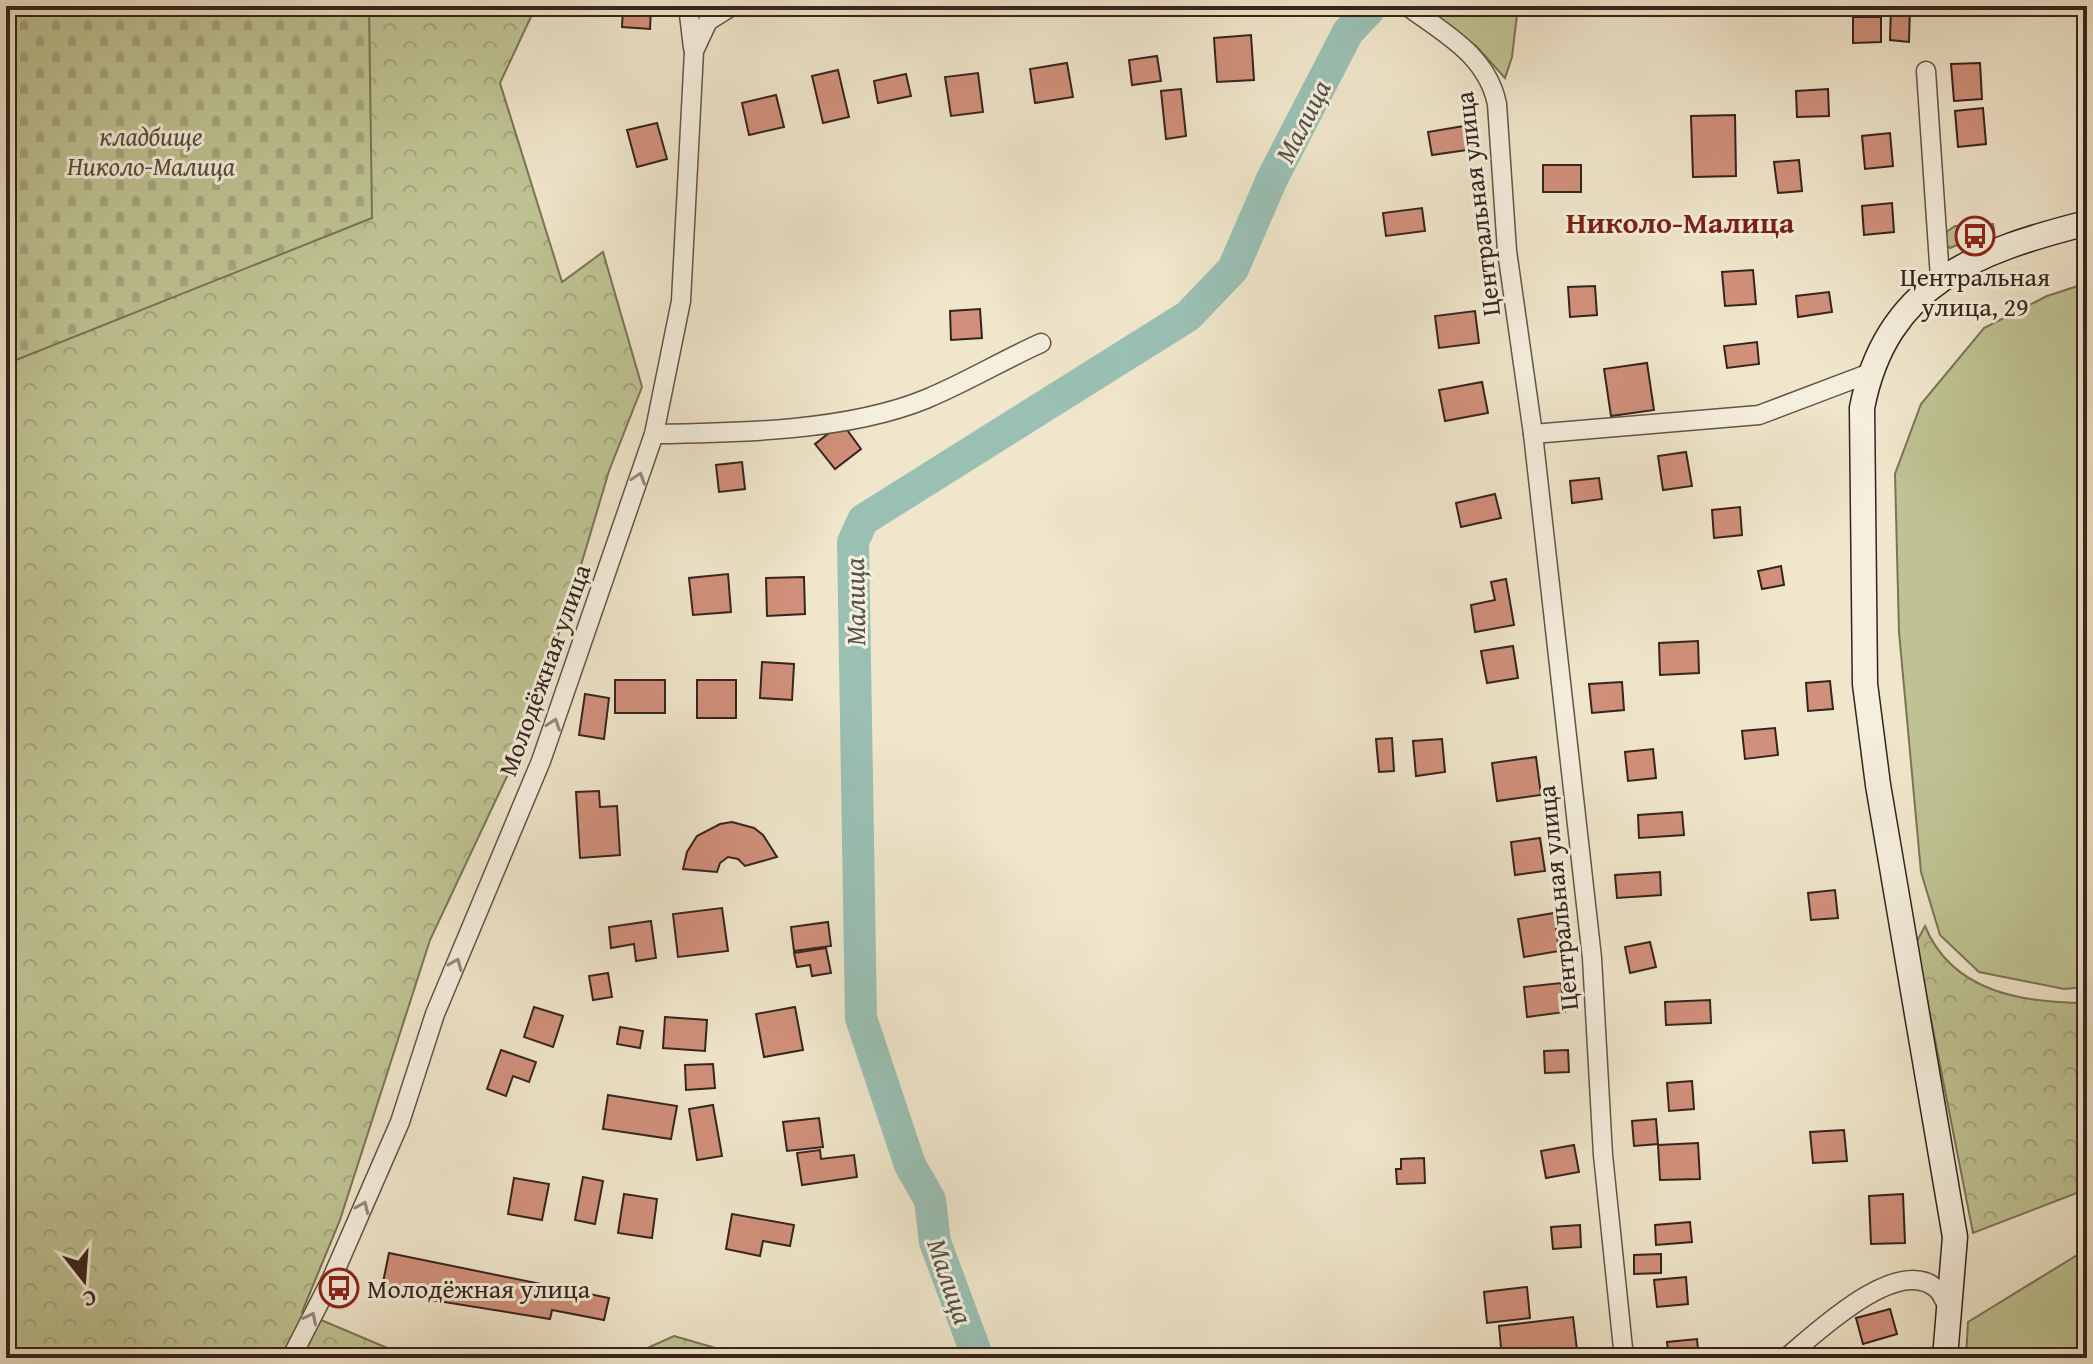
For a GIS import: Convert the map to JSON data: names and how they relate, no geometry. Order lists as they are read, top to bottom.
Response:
{
  "streets": {
    "street": ["Центральная улица", "Молодёжная улица"]
  },
  "one_way": ["Молодёжная улица"],
  "districts": ["Николо-Малица"],
  "water": ["Малица"],
  "parks": ["кладбище Николо-Малица"],
  "places": {
    "bus stop": ["Центральная улица, 29", "Молодёжная улица"]
  },
  "north": "bottom"
}
